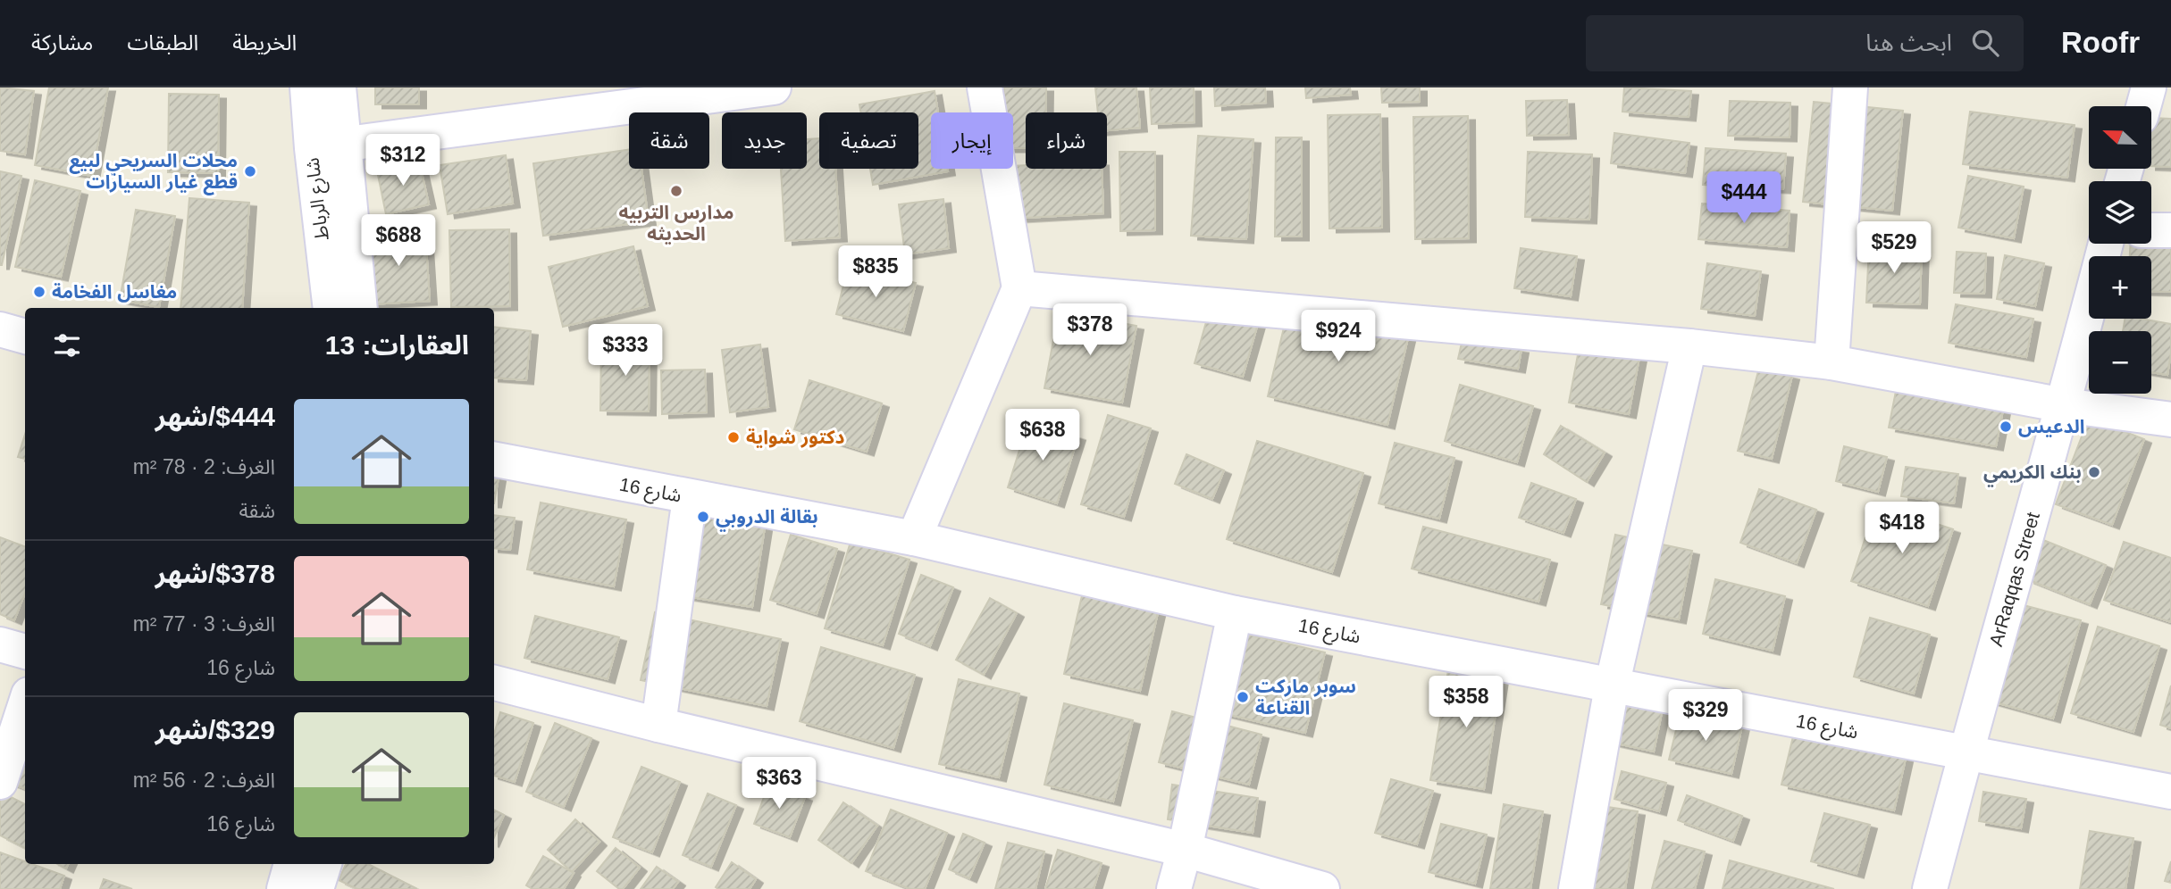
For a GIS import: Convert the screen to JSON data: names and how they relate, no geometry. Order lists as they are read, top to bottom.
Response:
{
  "streets": {
    "street": ["شارع الرباط", "شارع 16", "ArRaqqas Street"]
  },
  "crossings": [
    ["شارع 16", "ArRaqqas Street"]
  ],
  "places": [
    "محلات السريحي لبيع قطع غيار السيارات",
    "مدارس التربيه الحديثه",
    "مغاسل الفخامة",
    "الدعيس",
    "دكتور شواية",
    "بنك الكريمي",
    "بقالة الدروبي",
    "سوبر ماركت القناعة"
  ],
  "north": "left",
  "page": {
    "header": "Roofr",
    "search": "ابحث هنا",
    "nav": ["الخريطة", "الطبقات", "مشاركة"],
    "map_buttons": ["+", "−"],
    "chip": [
      "شراء",
      "إيجار",
      "تصفية",
      "جديد",
      "شقة"
    ],
    "price": [
      "$312",
      "$444",
      "$688",
      "$529",
      "$835",
      "$378",
      "$924",
      "$333",
      "$638",
      "$418",
      "$358",
      "$329",
      "$363"
    ],
    "heading": "العقارات: 13",
    "list": [
      {
        "name": "$444/شهر",
        "note": "الغرف: 2 · 78 m² · شقة"
      },
      {
        "name": "$378/شهر",
        "note": "الغرف: 3 · 77 m² · شارع 16"
      },
      {
        "name": "$329/شهر",
        "note": "الغرف: 2 · 56 m² · شارع 16"
      }
    ]
  }
}
